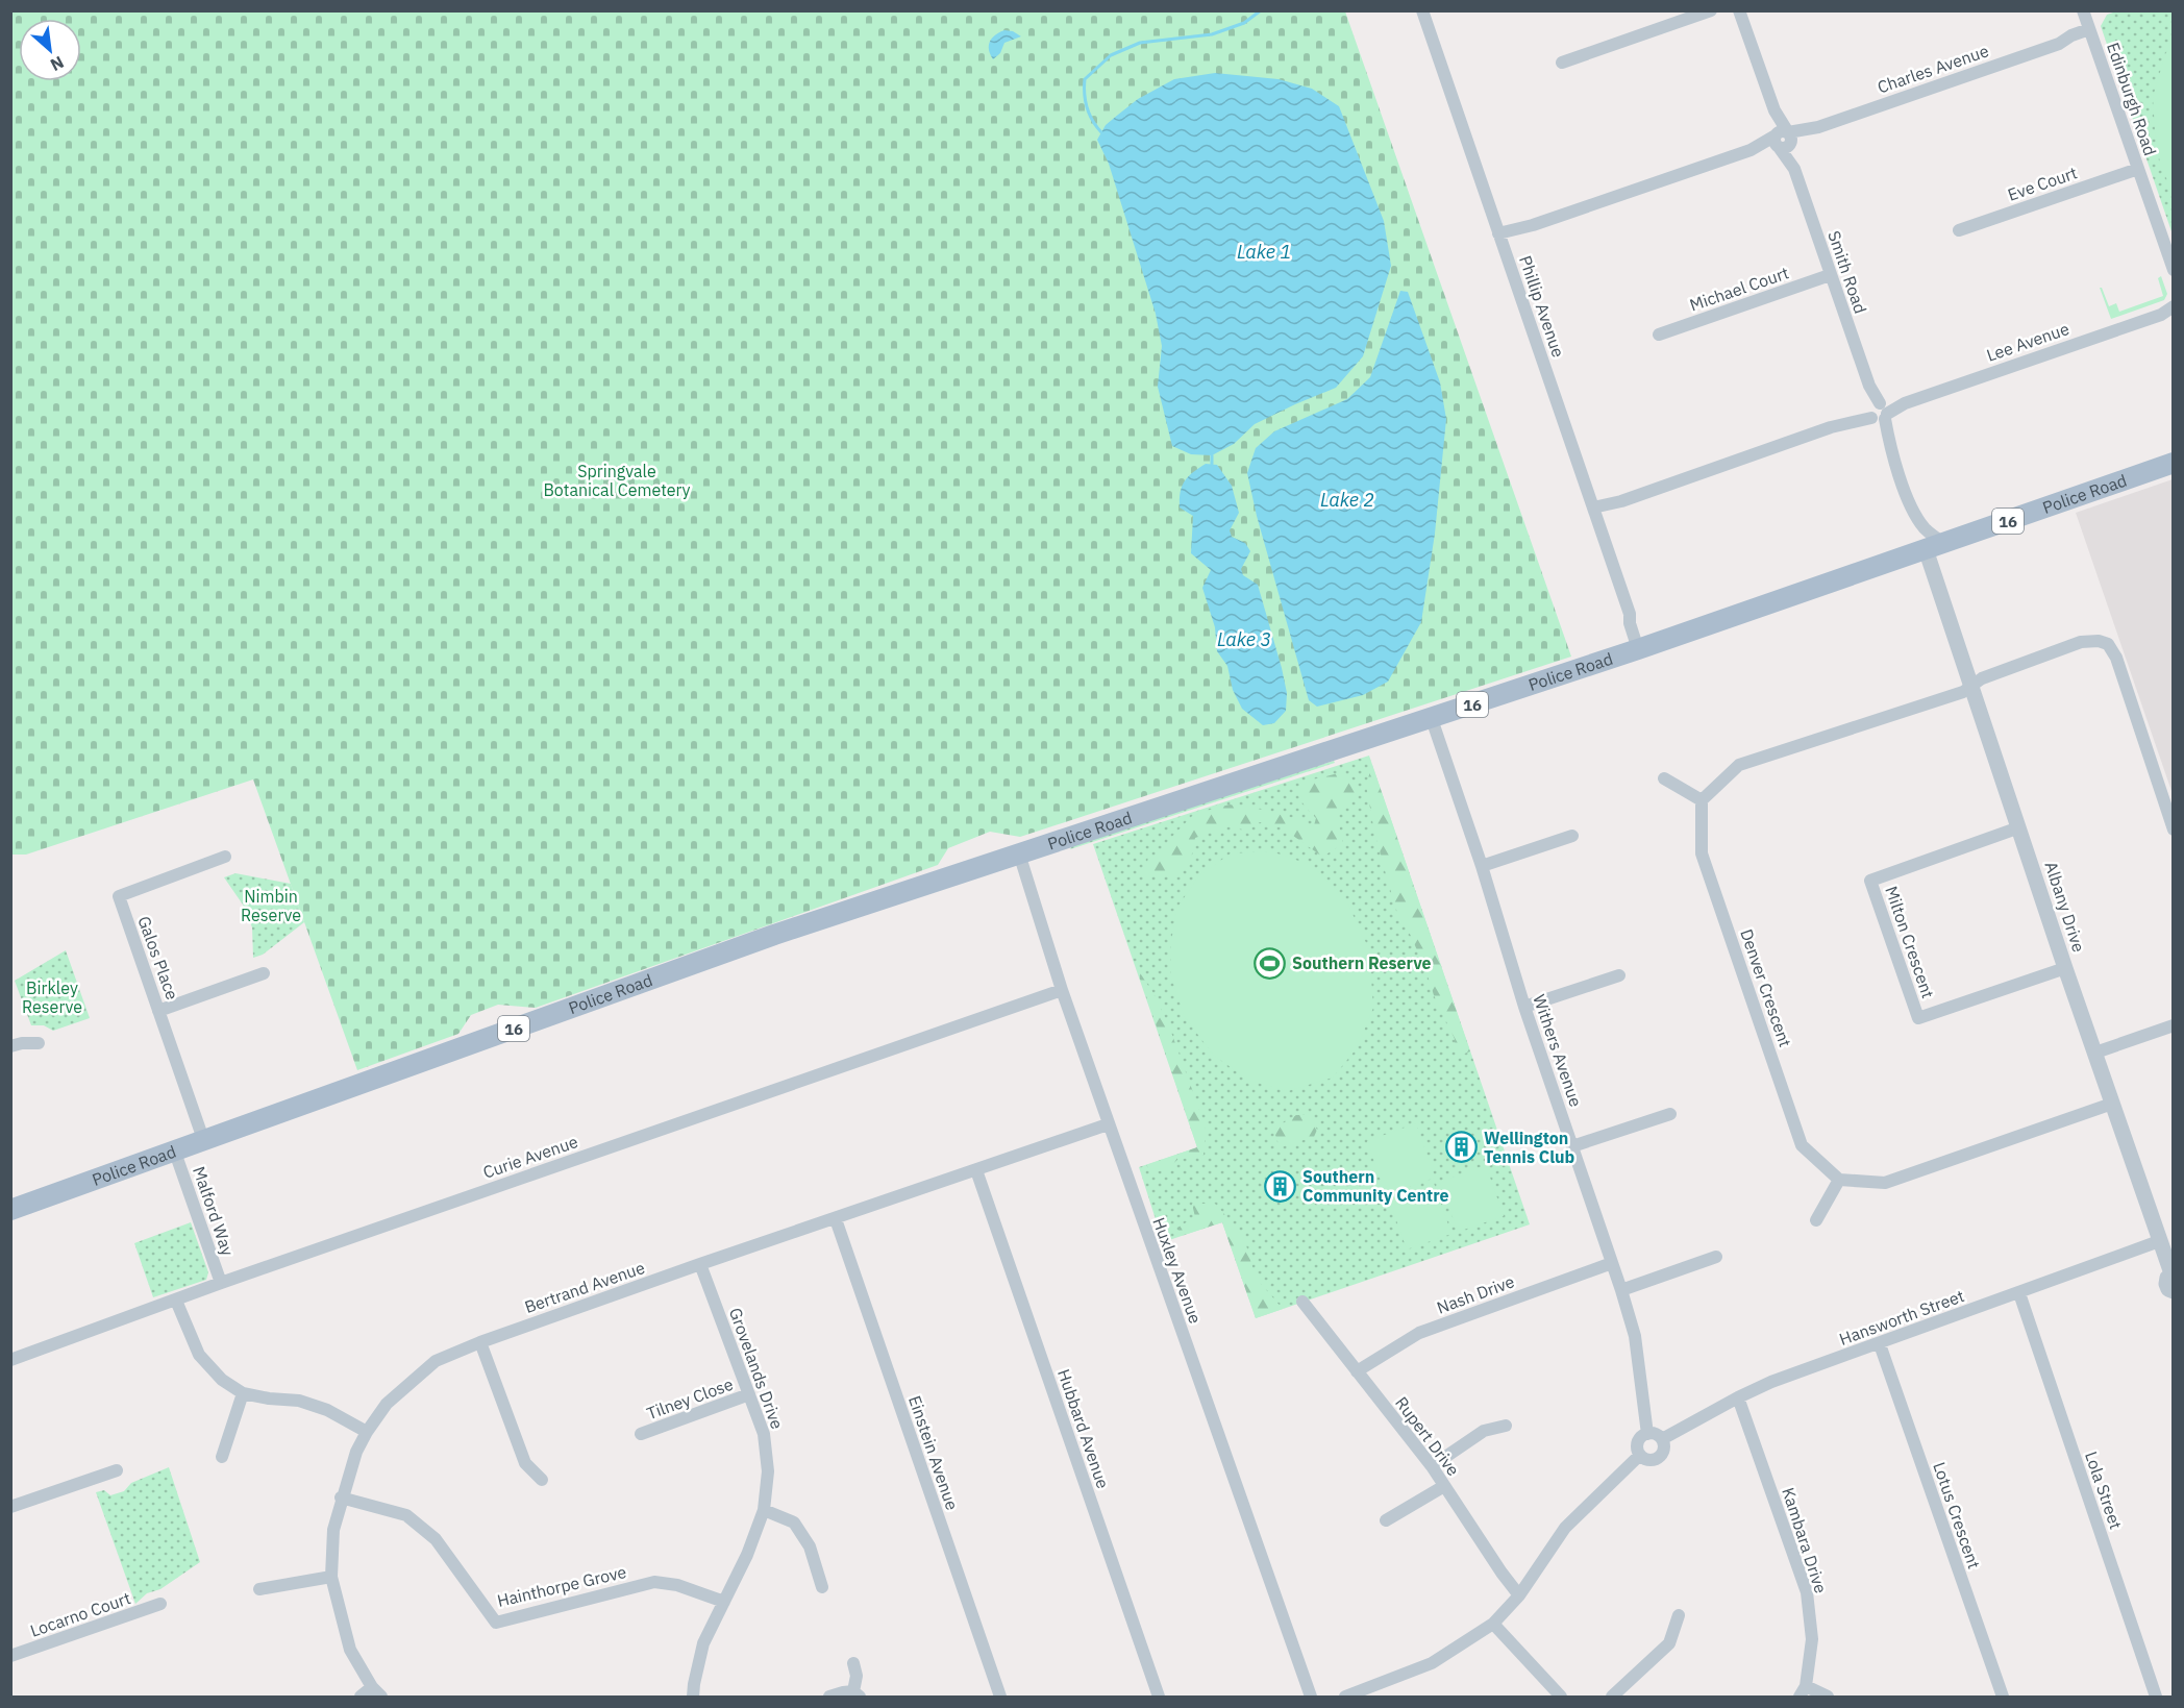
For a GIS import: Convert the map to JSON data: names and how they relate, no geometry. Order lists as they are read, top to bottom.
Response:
{
  "streets": {
    "main road": ["Police Road", "16"],
    "street": [
      "Charles Avenue",
      "Edinburgh Road",
      "Eve Court",
      "Smith Road",
      "Michael Court",
      "Phillip Avenue",
      "Lee Avenue",
      "Albany Drive",
      "Milton Crescent",
      "Galos Place",
      "Denver Crescent",
      "Withers Avenue",
      "Curie Avenue",
      "Malford Way",
      "Huxley Avenue",
      "Bertrand Avenue",
      "Nash Drive",
      "Hansworth Street",
      "Grovelands Drive",
      "Tilney Close",
      "Hubbard Avenue",
      "Rupert Drive",
      "Einstein Avenue",
      "Lola Street",
      "Lotus Crescent",
      "Kambara Drive",
      "Hainthorpe Grove",
      "Locarno Court"
    ]
  },
  "crossings": [
    ["Charles Avenue", "Edinburgh Road"],
    ["Charles Avenue", "Smith Road"],
    ["Charles Avenue", "Phillip Avenue"],
    ["Edinburgh Road", "Eve Court"],
    ["Smith Road", "Michael Court"],
    ["Smith Road", "Lee Avenue"],
    ["Smith Road", "Police Road"],
    ["Smith Road", "Albany Drive"],
    ["Phillip Avenue", "Lee Avenue"],
    ["Phillip Avenue", "Police Road"],
    ["Police Road", "Albany Drive"],
    ["Police Road", "Galos Place"],
    ["Police Road", "Withers Avenue"],
    ["Police Road", "Malford Way"],
    ["Police Road", "Huxley Avenue"],
    ["Albany Drive", "Milton Crescent"],
    ["Albany Drive", "Hansworth Street"],
    ["Withers Avenue", "Nash Drive"],
    ["Withers Avenue", "Hansworth Street"],
    ["Curie Avenue", "Malford Way"],
    ["Curie Avenue", "Huxley Avenue"],
    ["Huxley Avenue", "Bertrand Avenue"],
    ["Bertrand Avenue", "Grovelands Drive"],
    ["Bertrand Avenue", "Hubbard Avenue"],
    ["Bertrand Avenue", "Einstein Avenue"],
    ["Bertrand Avenue", "Hainthorpe Grove"],
    ["Nash Drive", "Rupert Drive"],
    ["Hansworth Street", "Lola Street"],
    ["Hansworth Street", "Lotus Crescent"],
    ["Hansworth Street", "Kambara Drive"],
    ["Grovelands Drive", "Tilney Close"],
    ["Grovelands Drive", "Hainthorpe Grove"]
  ],
  "water": ["Lake 1", "Lake 2", "Lake 3"],
  "parks": ["Springvale Botanical Cemetery", "Nimbin Reserve", "Birkley Reserve"],
  "places": {
    "sports": ["Southern Reserve"],
    "building": ["Wellington Tennis Club", "Southern Community Centre"]
  },
  "north": "bottom right"
}
